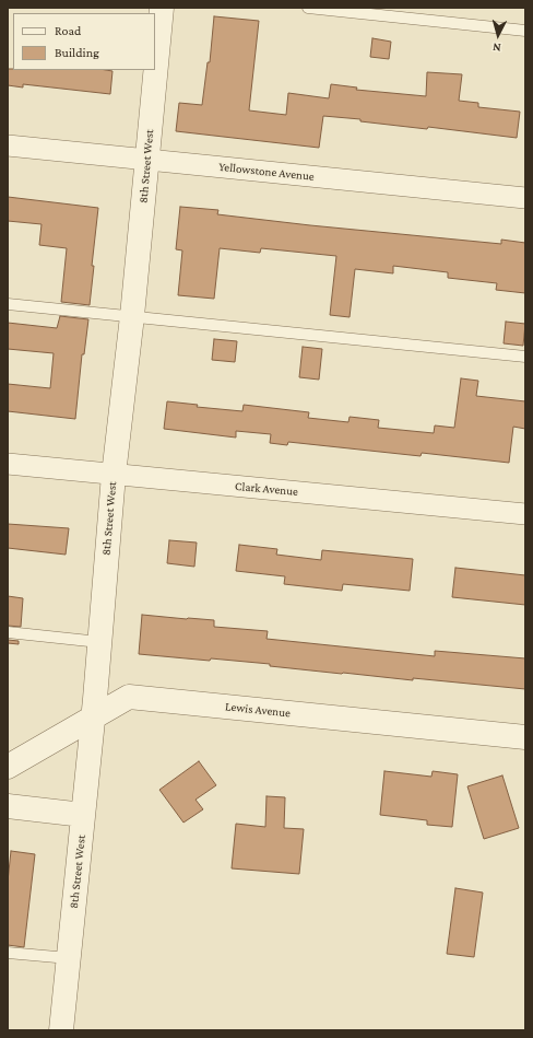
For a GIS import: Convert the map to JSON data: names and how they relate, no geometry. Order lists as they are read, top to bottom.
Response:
{
  "streets": {
    "street": [
      "8th Street West",
      "Yellowstone Avenue",
      "Clark Avenue",
      "Lewis Avenue"
    ]
  },
  "crossings": [
    ["8th Street West", "Yellowstone Avenue"],
    ["8th Street West", "Clark Avenue"],
    ["8th Street West", "Lewis Avenue"]
  ],
  "legend": ["Road", "Building"],
  "north": "bottom"
}
